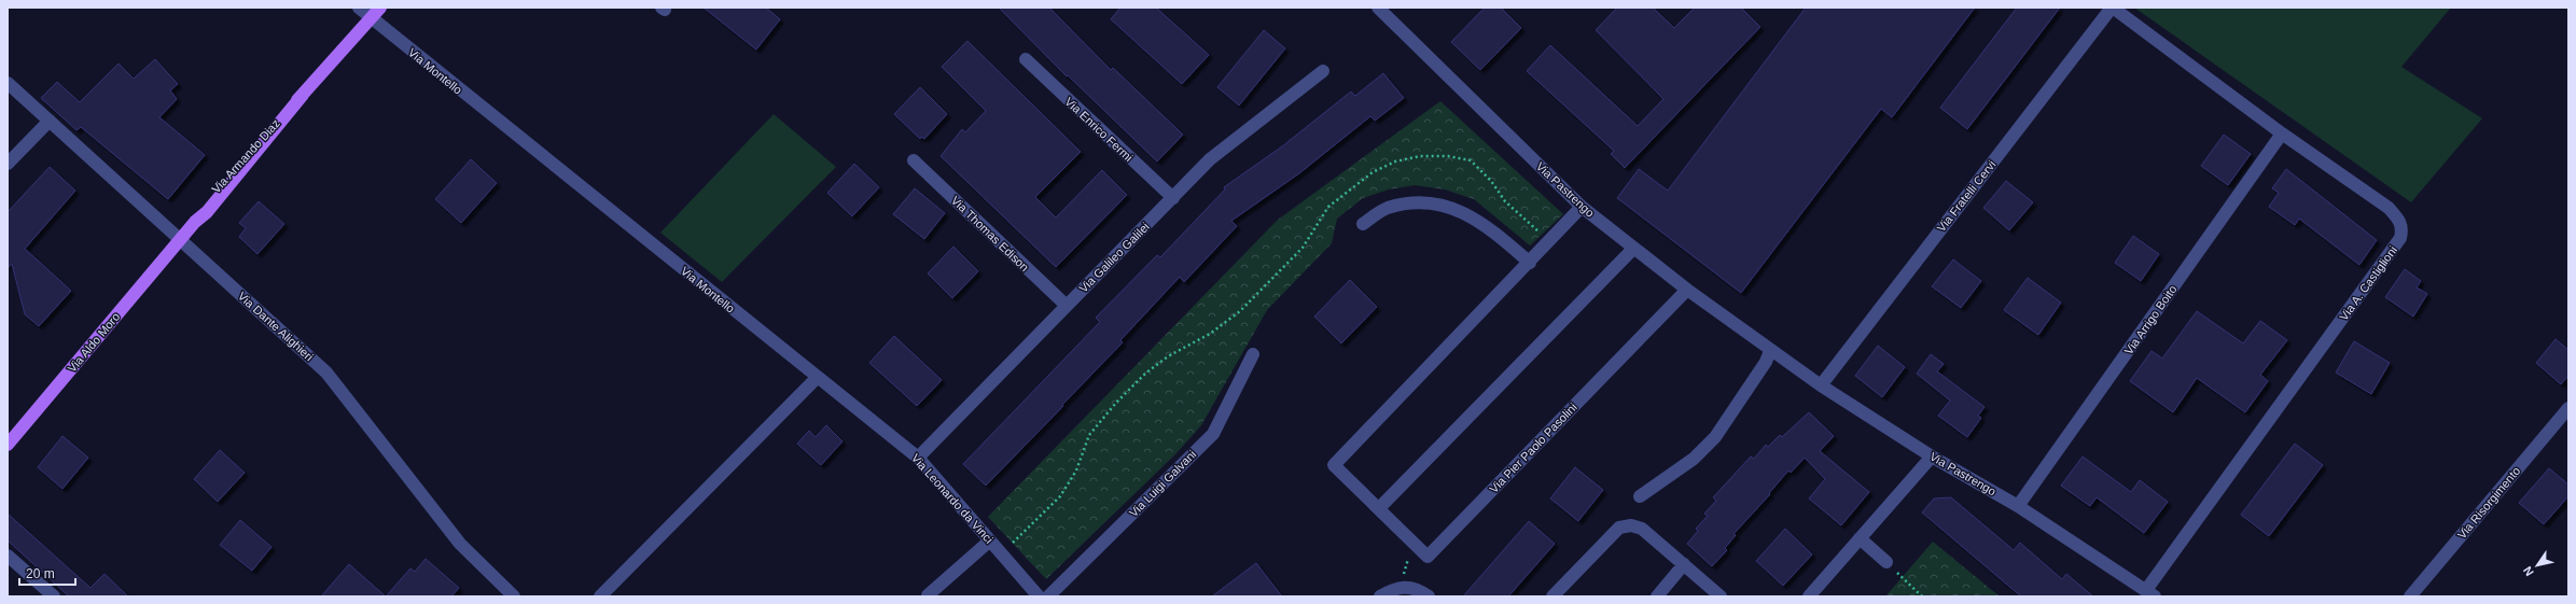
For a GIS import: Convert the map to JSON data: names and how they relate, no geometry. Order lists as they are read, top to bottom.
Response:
{
  "streets": {
    "main road": ["Via Armando Diaz", "Via Aldo Moro"],
    "street": [
      "Via Montello",
      "Via Enrico Fermi",
      "Via Pastrengo",
      "Via Fratelli Cervi",
      "Via Thomas Edison",
      "Via Galileo Galilei",
      "Via A. Castiglioni",
      "Via Arrigo Boito",
      "Via Dante Alighieri",
      "Via Pier Paolo Pasolini",
      "Via Luigi Galvani",
      "Via Leonardo da Vinci",
      "Via Risorgimento"
    ]
  },
  "crossings": [
    ["Via Montello", "Via Armando Diaz"],
    ["Via Montello", "Via Leonardo da Vinci"],
    ["Via Enrico Fermi", "Via Galileo Galilei"],
    ["Via Armando Diaz", "Via Dante Alighieri"],
    ["Via Armando Diaz", "Via Aldo Moro"],
    ["Via Pastrengo", "Via Fratelli Cervi"],
    ["Via Pastrengo", "Via A. Castiglioni"],
    ["Via Pastrengo", "Via Arrigo Boito"],
    ["Via Pastrengo", "Via Pier Paolo Pasolini"],
    ["Via Fratelli Cervi", "Via A. Castiglioni"],
    ["Via Thomas Edison", "Via Galileo Galilei"],
    ["Via Galileo Galilei", "Via Leonardo da Vinci"],
    ["Via A. Castiglioni", "Via Arrigo Boito"],
    ["Via Dante Alighieri", "Via Aldo Moro"]
  ],
  "scale_bar": "20 m",
  "north": "bottom left"
}
